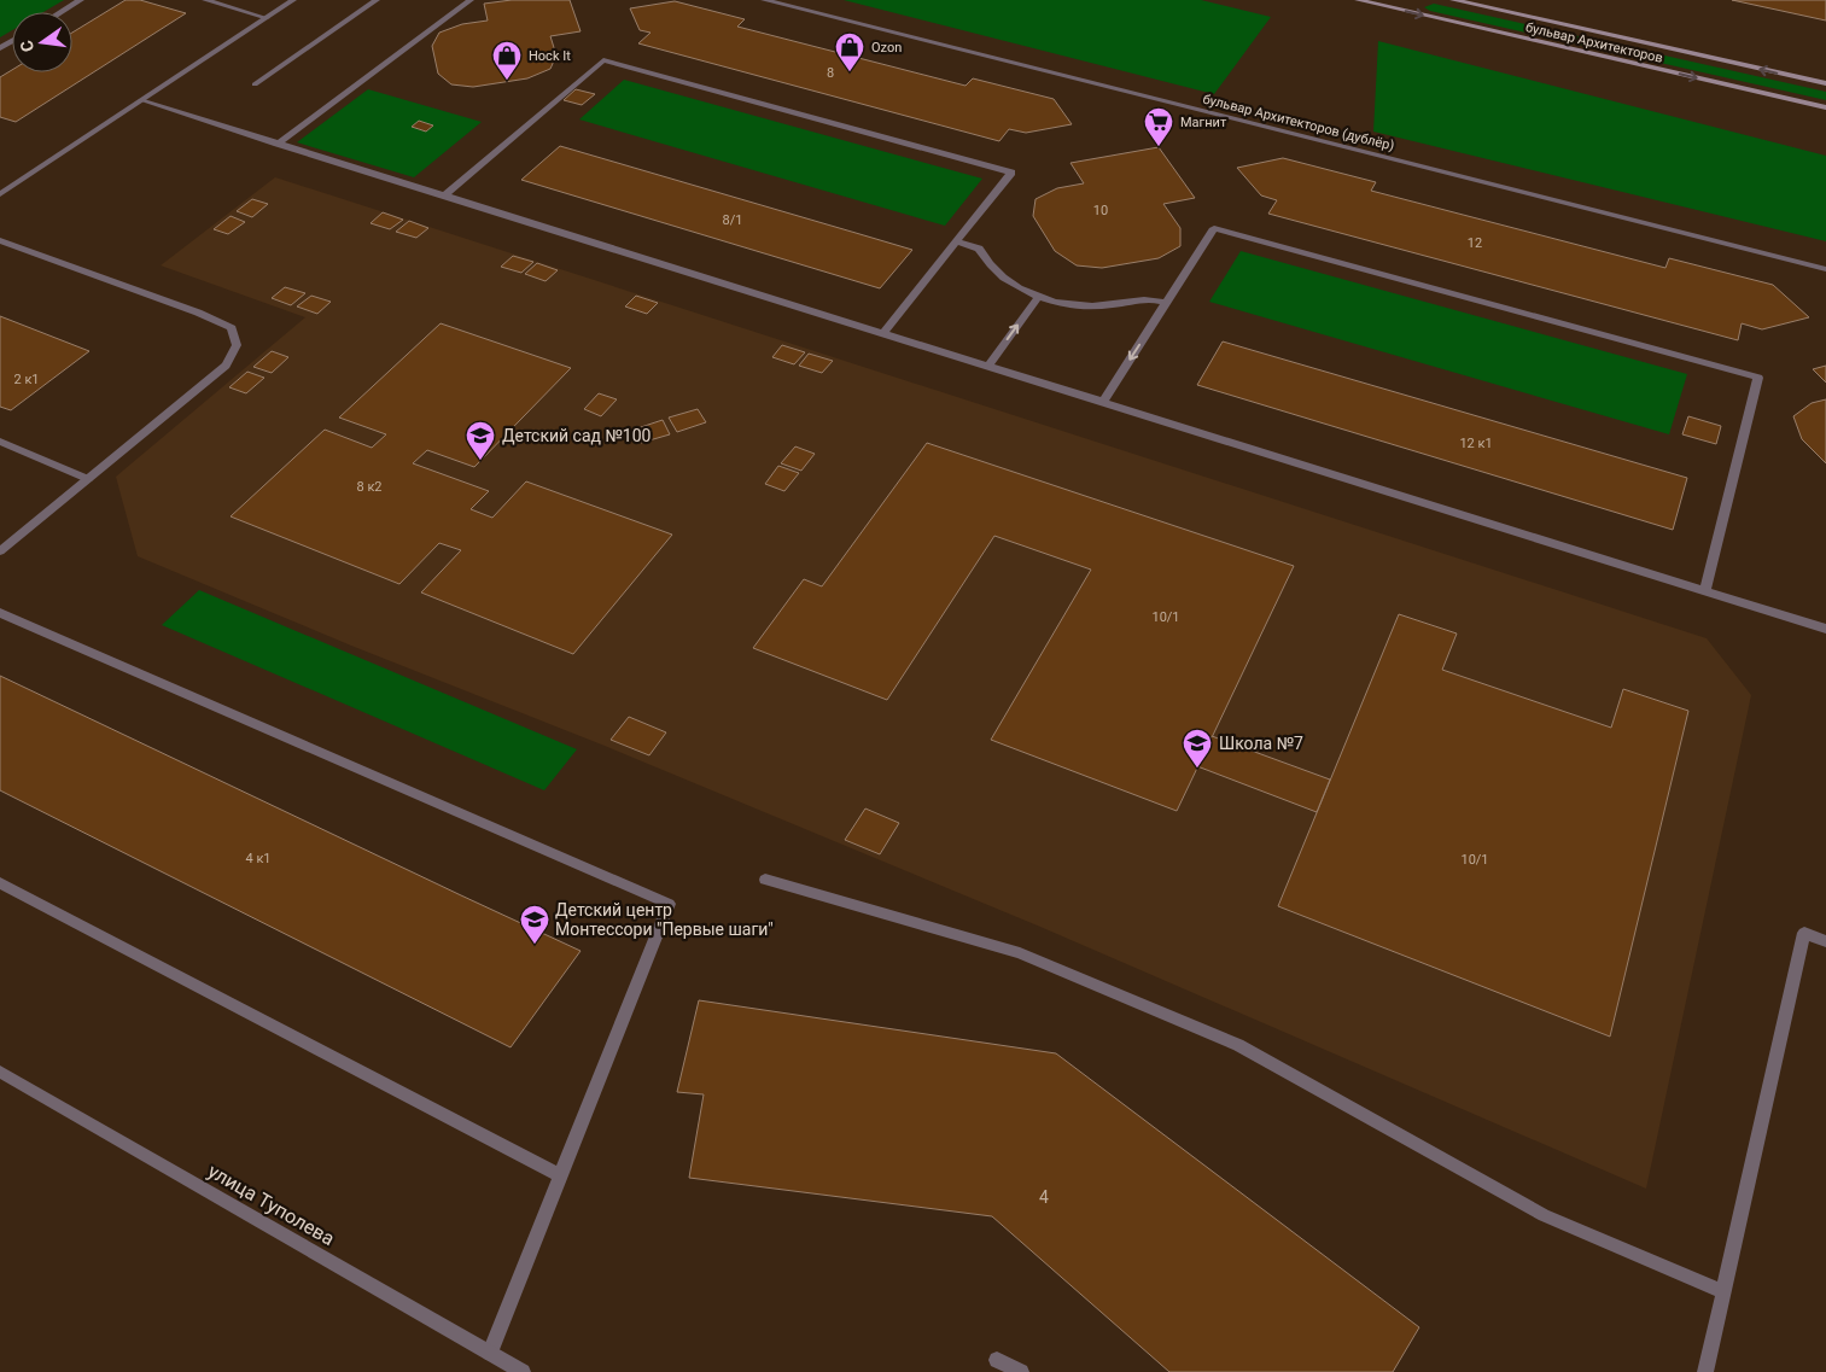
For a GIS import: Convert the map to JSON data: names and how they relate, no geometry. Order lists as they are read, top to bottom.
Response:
{
  "streets": {
    "main road": ["бульвар Архитекторов"],
    "street": ["бульвар Архитекторов (дублёр)", "улица Туполева"]
  },
  "places": {
    "shop": ["Ozon", "Hock It"],
    "supermarket": ["Магнит"],
    "school or university": ["Детский сад №100", "Школа №7", "Детский центр Монтессори \"Первые шаги\""]
  },
  "house_numbers": [
    "8",
    "10",
    "8/1",
    "12",
    "2 к1",
    "12 к1",
    "8 к2",
    "10/1",
    "4 к1",
    "10/1",
    "4"
  ],
  "north": "left"
}
